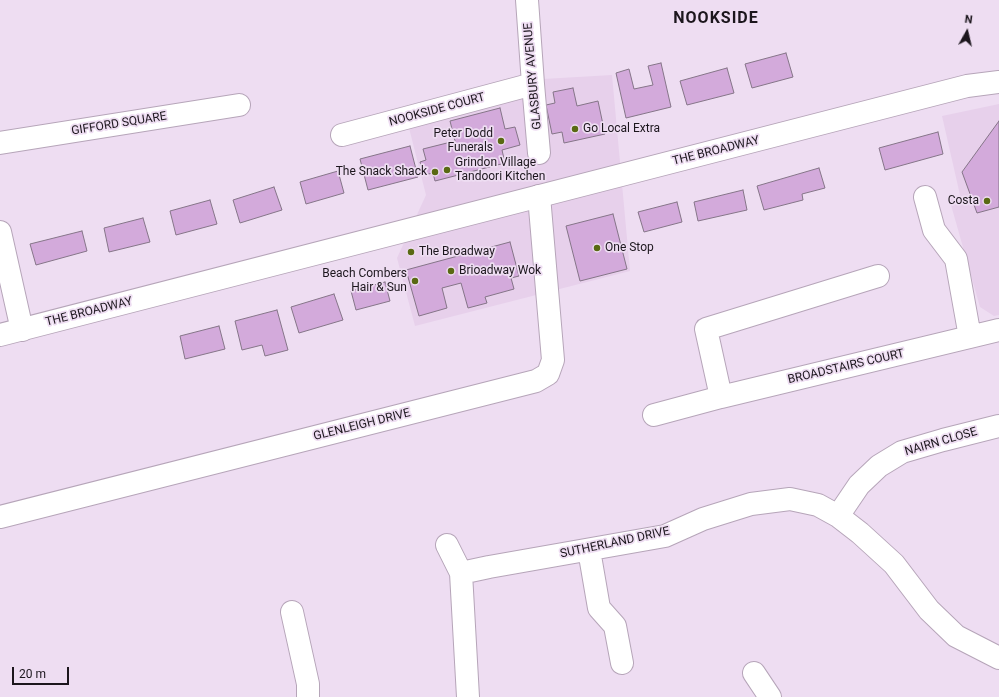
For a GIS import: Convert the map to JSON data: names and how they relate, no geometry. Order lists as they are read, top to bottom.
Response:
{
  "streets": {
    "street": [
      "GLASBURY AVENUE",
      "NOOKSIDE COURT",
      "GIFFORD SQUARE",
      "THE BROADWAY",
      "BROADSTAIRS COURT",
      "GLENLEIGH DRIVE",
      "NAIRN CLOSE",
      "SUTHERLAND DRIVE"
    ]
  },
  "crossings": [
    ["GLASBURY AVENUE", "NOOKSIDE COURT"],
    ["THE BROADWAY", "GLENLEIGH DRIVE"],
    ["NAIRN CLOSE", "SUTHERLAND DRIVE"]
  ],
  "districts": ["NOOKSIDE"],
  "places": [
    "Go Local Extra",
    "Peter Dodd Funerals",
    "Grindon Village Tandoori Kitchen",
    "The Snack Shack",
    "Costa",
    "One Stop",
    "The Broadway",
    "Brioadway Wok",
    "Beach Combers Hair & Sun"
  ],
  "scale_bar": "20 m",
  "north": "top"
}
